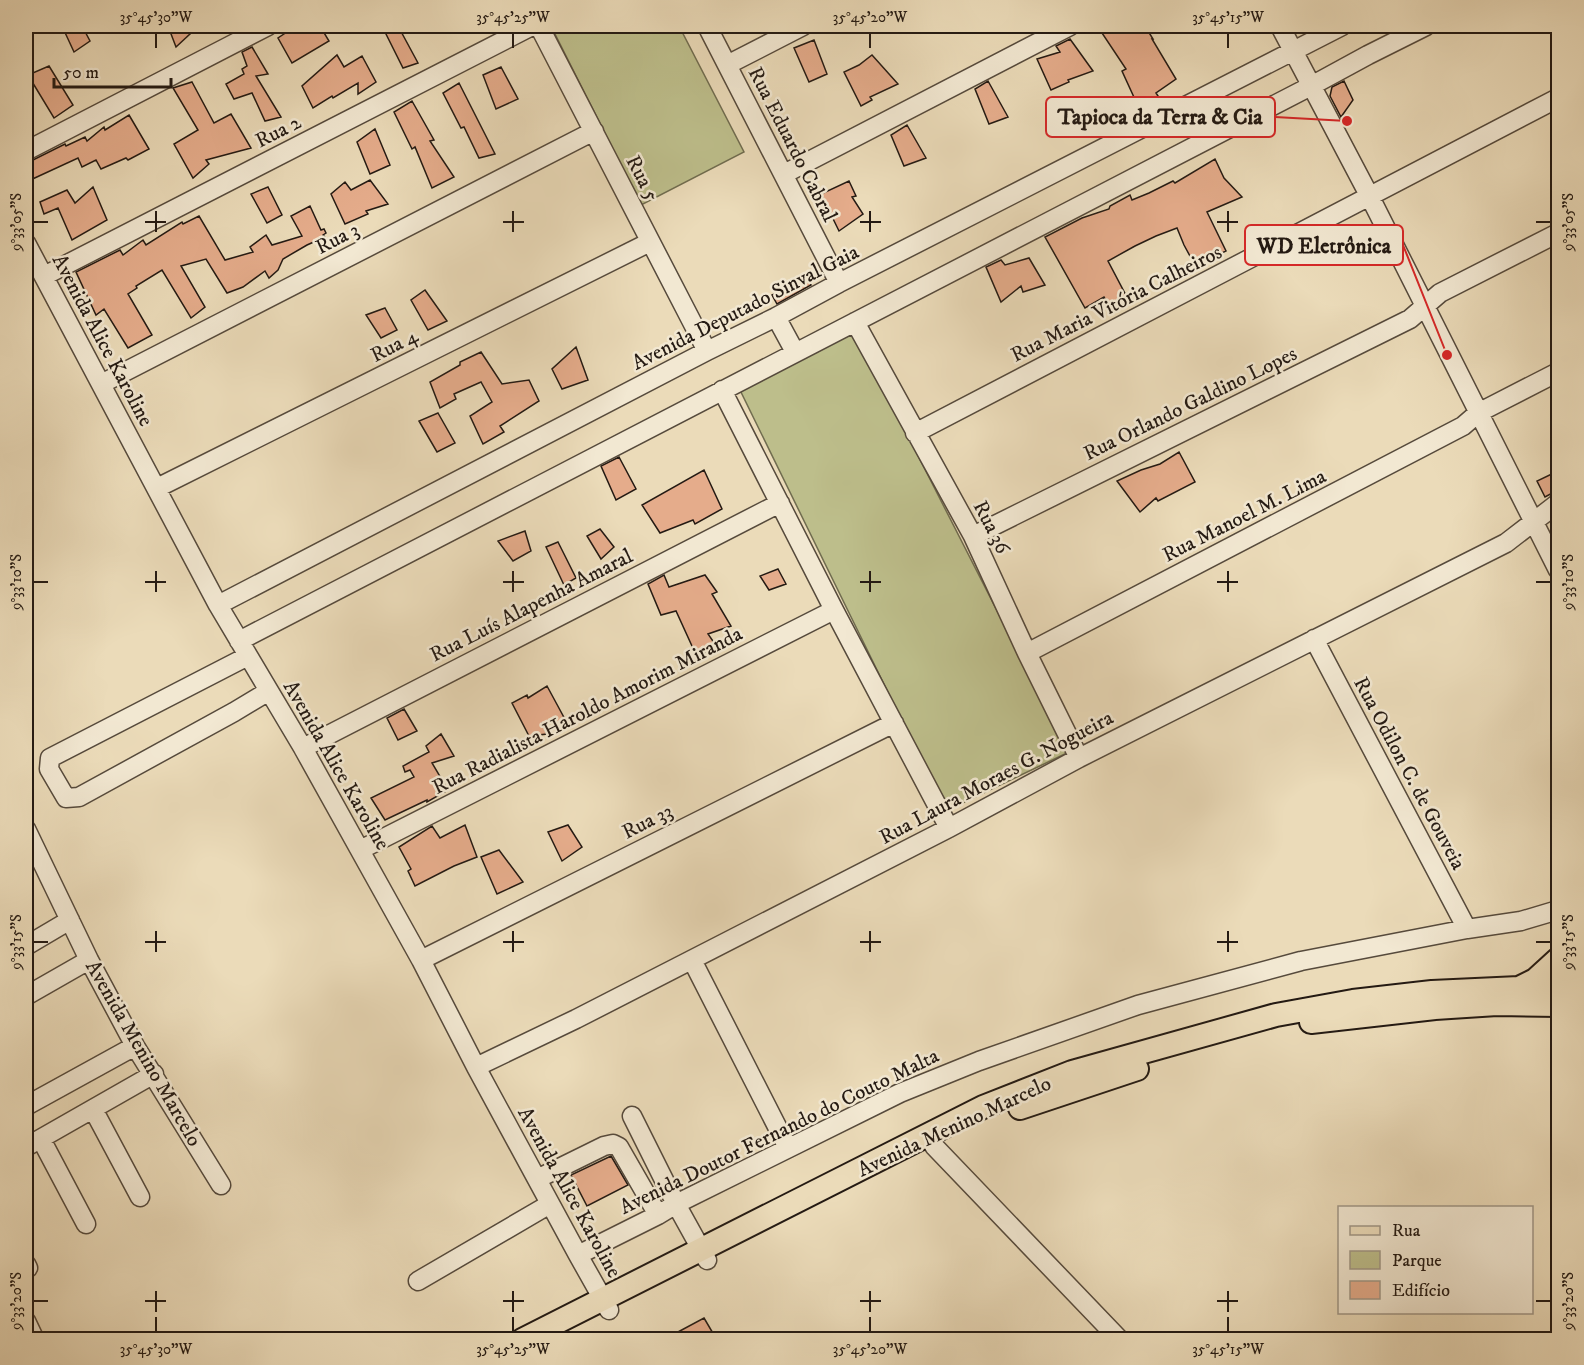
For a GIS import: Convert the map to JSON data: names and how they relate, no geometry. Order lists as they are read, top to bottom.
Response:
{
  "streets": {
    "main road": ["Avenida Menino Marcelo"],
    "street": [
      "Rua 2",
      "Rua Eduardo Cabral",
      "Rua 5",
      "Rua 3",
      "Rua Maria Vitória Calheiros",
      "Avenida Deputado Sinval Gaia",
      "Avenida Alice Karoline",
      "Rua 4",
      "Rua Orlando Galdino Lopes",
      "Rua Manoel M. Lima",
      "Rua 36",
      "Rua Luís Alapenha Amaral",
      "Rua Radialista Haroldo Amorim Miranda",
      "Rua Odilon C. de Gouveia",
      "Rua Laura Moraes G. Nogueira",
      "Rua 33",
      "Avenida Doutor Fernando do Couto Malta"
    ]
  },
  "crossings": [
    ["Rua 2", "Avenida Alice Karoline"],
    ["Rua Eduardo Cabral", "Avenida Deputado Sinval Gaia"],
    ["Rua 5", "Rua 3"],
    ["Rua 5", "Avenida Deputado Sinval Gaia"],
    ["Rua 5", "Rua 4"],
    ["Rua 3", "Avenida Alice Karoline"],
    ["Rua Maria Vitória Calheiros", "Rua 36"],
    ["Avenida Deputado Sinval Gaia", "Avenida Alice Karoline"],
    ["Avenida Alice Karoline", "Rua 4"],
    ["Avenida Alice Karoline", "Rua Luís Alapenha Amaral"],
    ["Avenida Alice Karoline", "Rua Radialista Haroldo Amorim Miranda"],
    ["Avenida Alice Karoline", "Rua Laura Moraes G. Nogueira"],
    ["Avenida Alice Karoline", "Rua 33"],
    ["Avenida Alice Karoline", "Avenida Menino Marcelo"],
    ["Avenida Alice Karoline", "Avenida Doutor Fernando do Couto Malta"],
    ["Rua Orlando Galdino Lopes", "Rua 36"],
    ["Rua Manoel M. Lima", "Rua 36"],
    ["Rua 36", "Rua Laura Moraes G. Nogueira"],
    ["Rua Odilon C. de Gouveia", "Rua Laura Moraes G. Nogueira"],
    ["Rua Odilon C. de Gouveia", "Avenida Doutor Fernando do Couto Malta"]
  ],
  "places": ["Tapioca da Terra & Cia", "WD Eletrônica"],
  "legend": ["Rua", "Parque", "Edifício"],
  "scale_bar": "50 m",
  "coordinates": [
    "35°45'30\"W",
    "35°45'25\"W",
    "35°45'20\"W",
    "35°45'15\"W",
    "9°33'05\"S",
    "9°33'10\"S",
    "9°33'15\"S",
    "9°33'20\"S"
  ]
}
